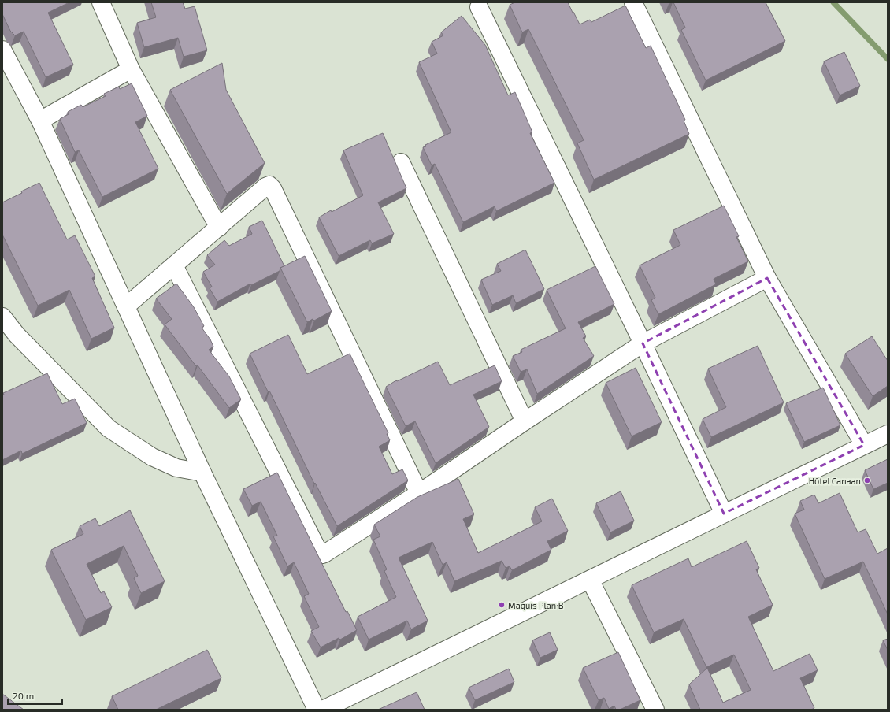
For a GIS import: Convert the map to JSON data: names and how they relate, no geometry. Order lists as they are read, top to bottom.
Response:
{
  "places": ["Hôtel Canaan", "Maquis Plan B"],
  "scale_bar": "20 m"
}
